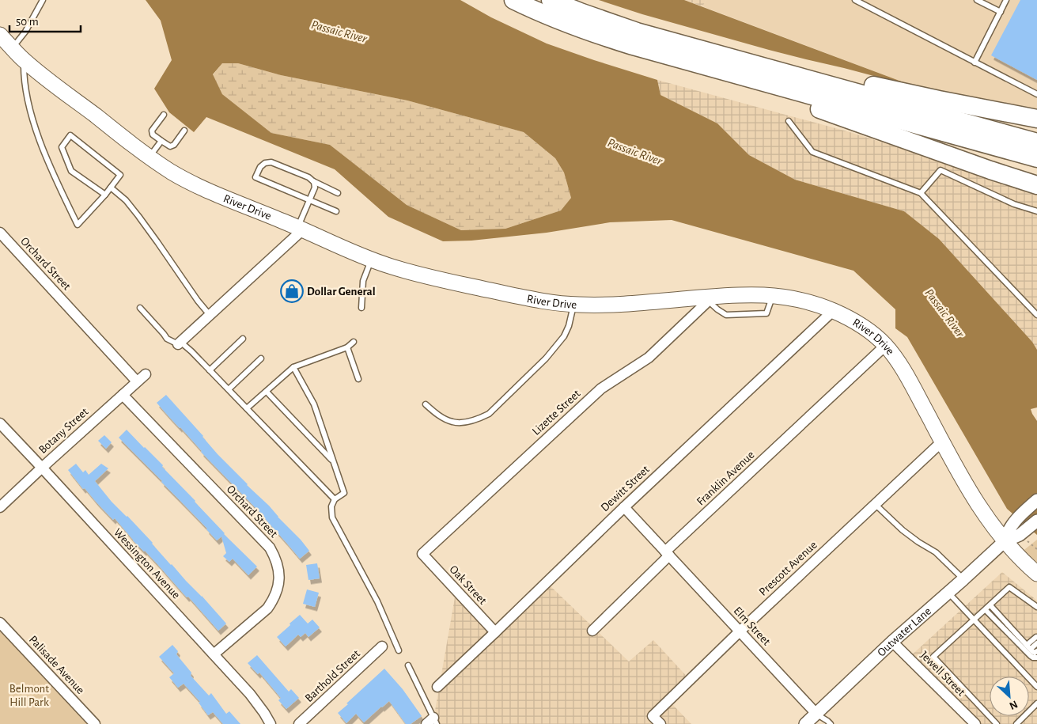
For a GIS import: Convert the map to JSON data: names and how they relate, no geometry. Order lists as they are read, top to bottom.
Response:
{
  "streets": {
    "main road": ["River Drive"],
    "street": [
      "Orchard Street",
      "Lizette Street",
      "Botany Street",
      "Franklin Avenue",
      "Dewitt Street",
      "Wessington Avenue",
      "Prescott Avenue",
      "Oak Street",
      "Elm Street",
      "Outwater Lane",
      "Palisade Avenue",
      "Jewell Street",
      "Barthold Street"
    ]
  },
  "crossings": [
    ["River Drive", "Lizette Street"],
    ["River Drive", "Franklin Avenue"],
    ["River Drive", "Dewitt Street"],
    ["River Drive", "Prescott Avenue"],
    ["River Drive", "Outwater Lane"],
    ["Orchard Street", "Botany Street"],
    ["Orchard Street", "Wessington Avenue"],
    ["Lizette Street", "Oak Street"],
    ["Botany Street", "Wessington Avenue"],
    ["Franklin Avenue", "Elm Street"],
    ["Dewitt Street", "Oak Street"],
    ["Dewitt Street", "Elm Street"],
    ["Prescott Avenue", "Elm Street"],
    ["Elm Street", "Outwater Lane"],
    ["Outwater Lane", "Jewell Street"]
  ],
  "water": ["Passaic River"],
  "parks": ["Belmont Hill Park"],
  "places": {
    "shop": ["Dollar General"]
  },
  "scale_bar": "50 m",
  "north": "bottom right"
}
